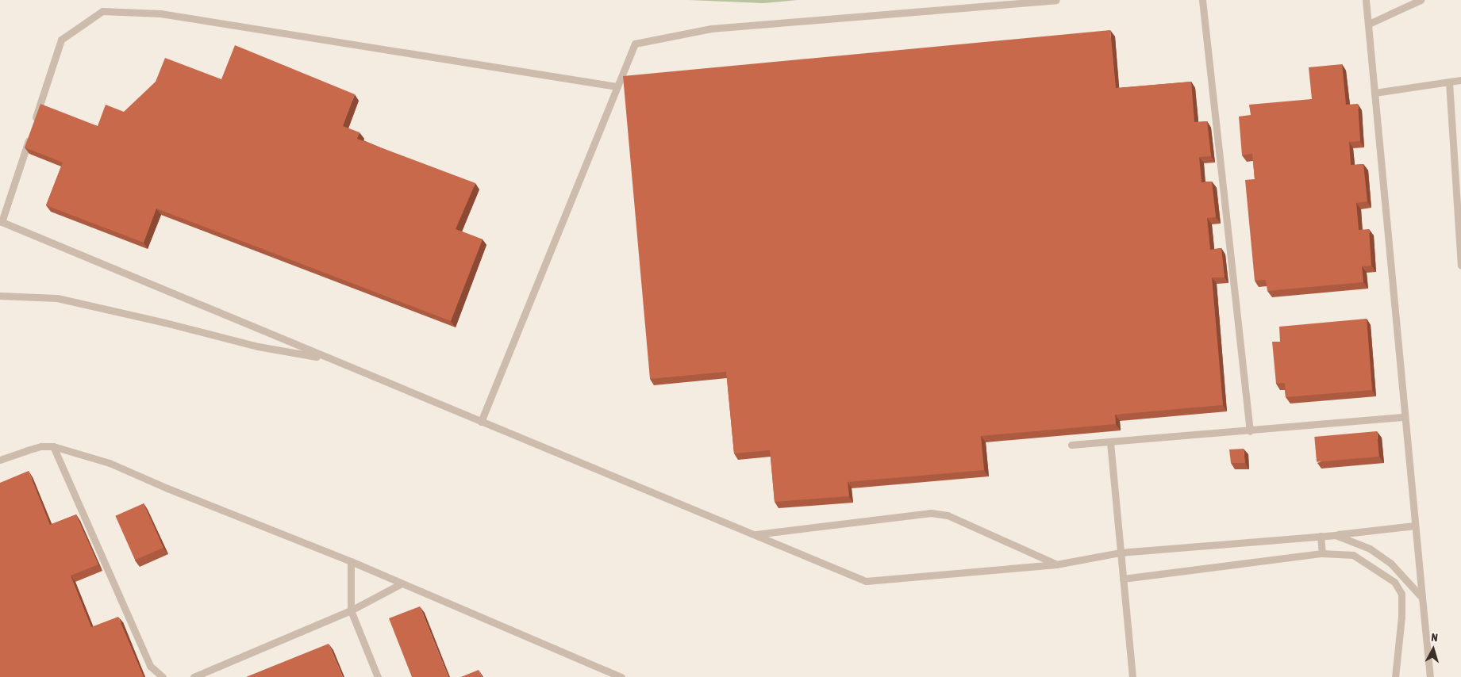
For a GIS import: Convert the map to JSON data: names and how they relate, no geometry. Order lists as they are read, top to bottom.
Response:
{
  "north": "top"
}
